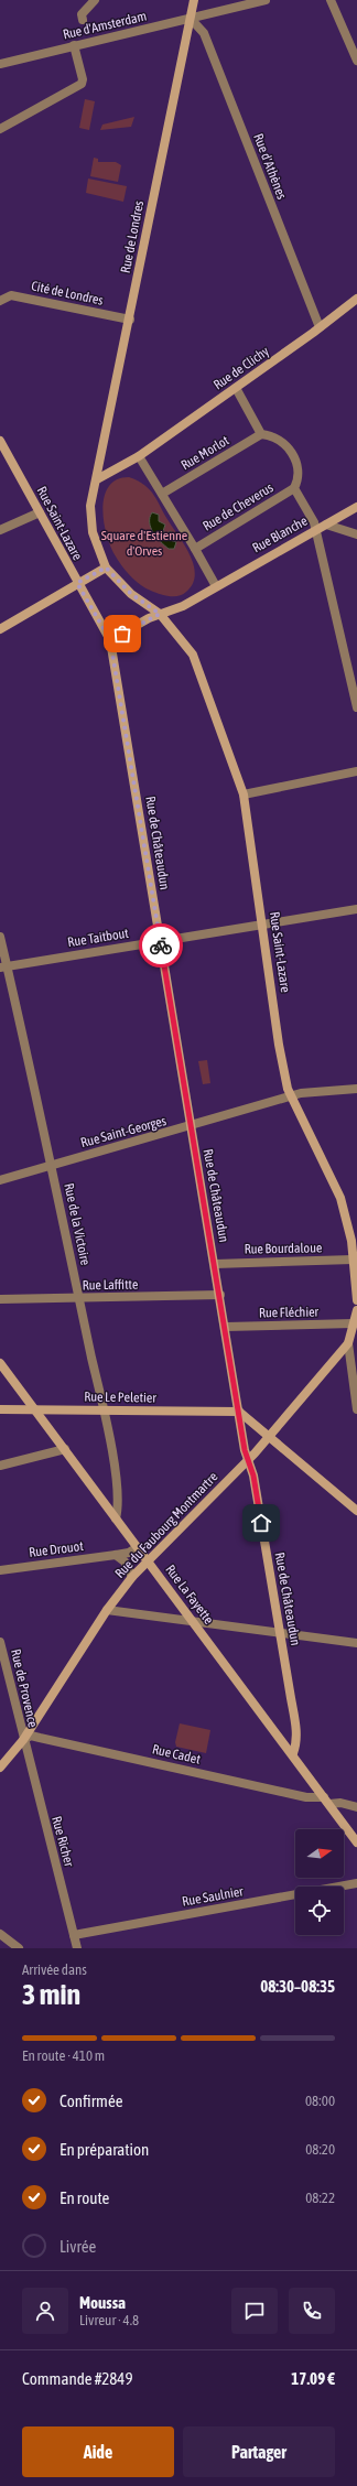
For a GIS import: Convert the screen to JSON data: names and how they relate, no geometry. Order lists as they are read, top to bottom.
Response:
{
  "streets": {
    "main road": [
      "Rue de Londres",
      "Rue de Clichy",
      "Rue Saint-Lazare",
      "Rue Blanche",
      "Rue de Châteaudun",
      "Rue Le Peletier",
      "Rue du Faubourg Montmartre",
      "Rue La Fayette"
    ],
    "street": [
      "Rue d'Amsterdam",
      "Rue d'Athènes",
      "Cité de Londres",
      "Rue Morlot",
      "Rue de Cheverus",
      "Rue Taitbout",
      "Rue Saint-Georges",
      "Rue de la Victoire",
      "Rue Bourdaloue",
      "Rue Laffitte",
      "Rue Fléchier",
      "Rue Drouot",
      "Rue de Provence",
      "Rue Cadet",
      "Rue Richer",
      "Rue Saulnier"
    ]
  },
  "crossings": [
    ["Rue d'Amsterdam", "Rue d'Athènes"],
    ["Rue d'Amsterdam", "Rue de Londres"],
    ["Rue d'Athènes", "Rue de Londres"],
    ["Rue d'Athènes", "Rue de Clichy"],
    ["Rue de Londres", "Cité de Londres"],
    ["Rue de Londres", "Rue de Clichy"],
    ["Rue de Londres", "Rue Saint-Lazare"],
    ["Rue Saint-Lazare", "Rue Blanche"],
    ["Rue Saint-Lazare", "Rue de Châteaudun"],
    ["Rue Saint-Lazare", "Rue Taitbout"],
    ["Rue Saint-Lazare", "Rue Saint-Georges"],
    ["Rue Saint-Lazare", "Rue Bourdaloue"],
    ["Rue Blanche", "Rue de Châteaudun"],
    ["Rue de Châteaudun", "Rue Taitbout"],
    ["Rue de Châteaudun", "Rue Saint-Georges"],
    ["Rue de Châteaudun", "Rue Bourdaloue"],
    ["Rue de Châteaudun", "Rue Laffitte"],
    ["Rue de Châteaudun", "Rue Fléchier"],
    ["Rue de Châteaudun", "Rue Le Peletier"],
    ["Rue de Châteaudun", "Rue du Faubourg Montmartre"],
    ["Rue de Châteaudun", "Rue La Fayette"],
    ["Rue Taitbout", "Rue de la Victoire"],
    ["Rue Saint-Georges", "Rue de la Victoire"],
    ["Rue de la Victoire", "Rue Laffitte"],
    ["Rue de la Victoire", "Rue Le Peletier"],
    ["Rue de la Victoire", "Rue La Fayette"],
    ["Rue Fléchier", "Rue du Faubourg Montmartre"],
    ["Rue Le Peletier", "Rue La Fayette"],
    ["Rue du Faubourg Montmartre", "Rue La Fayette"],
    ["Rue du Faubourg Montmartre", "Rue de Provence"],
    ["Rue du Faubourg Montmartre", "Rue Cadet"],
    ["Rue du Faubourg Montmartre", "Rue Richer"],
    ["Rue Drouot", "Rue La Fayette"],
    ["Rue La Fayette", "Rue Cadet"],
    ["Rue de Provence", "Rue Cadet"],
    ["Rue de Provence", "Rue Richer"],
    ["Rue Cadet", "Rue Richer"],
    ["Rue Richer", "Rue Saulnier"]
  ],
  "parks": ["Square d'Estienne d'Orves"],
  "north": "right",
  "page": {
    "heading": ["3 min", "Arrivée dans", "08:30–08:35"],
    "panel": [
      "Moussa",
      "Livreur · 4.8",
      "Commande #2849",
      "17.09 €"
    ],
    "bar": "En route · 410 m",
    "list": [
      ["Confirmée", "08:00"],
      ["En préparation", "08:20"],
      ["En route", "08:22"],
      "Livrée"
    ],
    "buttons": ["Aide", "Partager"]
  }
}
